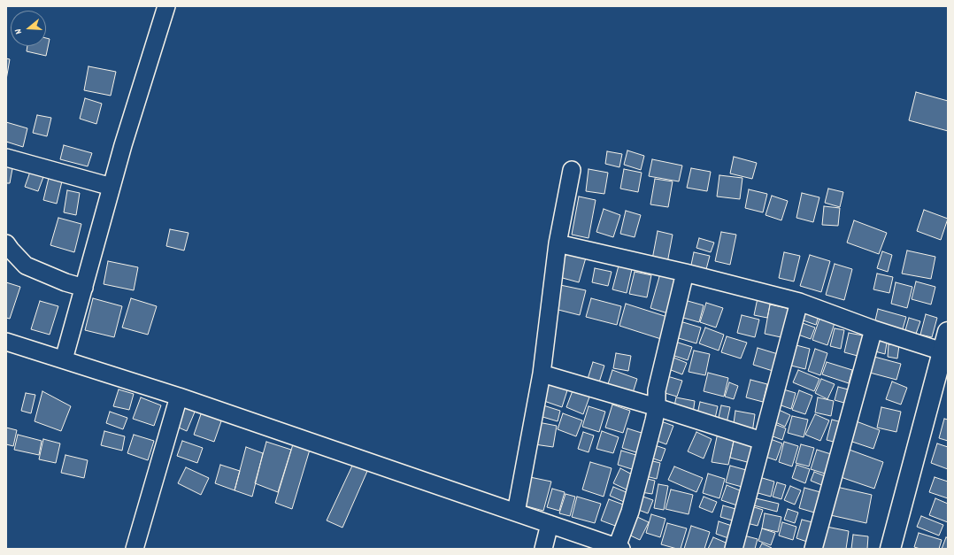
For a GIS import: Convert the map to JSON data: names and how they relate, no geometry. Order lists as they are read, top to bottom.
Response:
{
  "north": "left"
}
